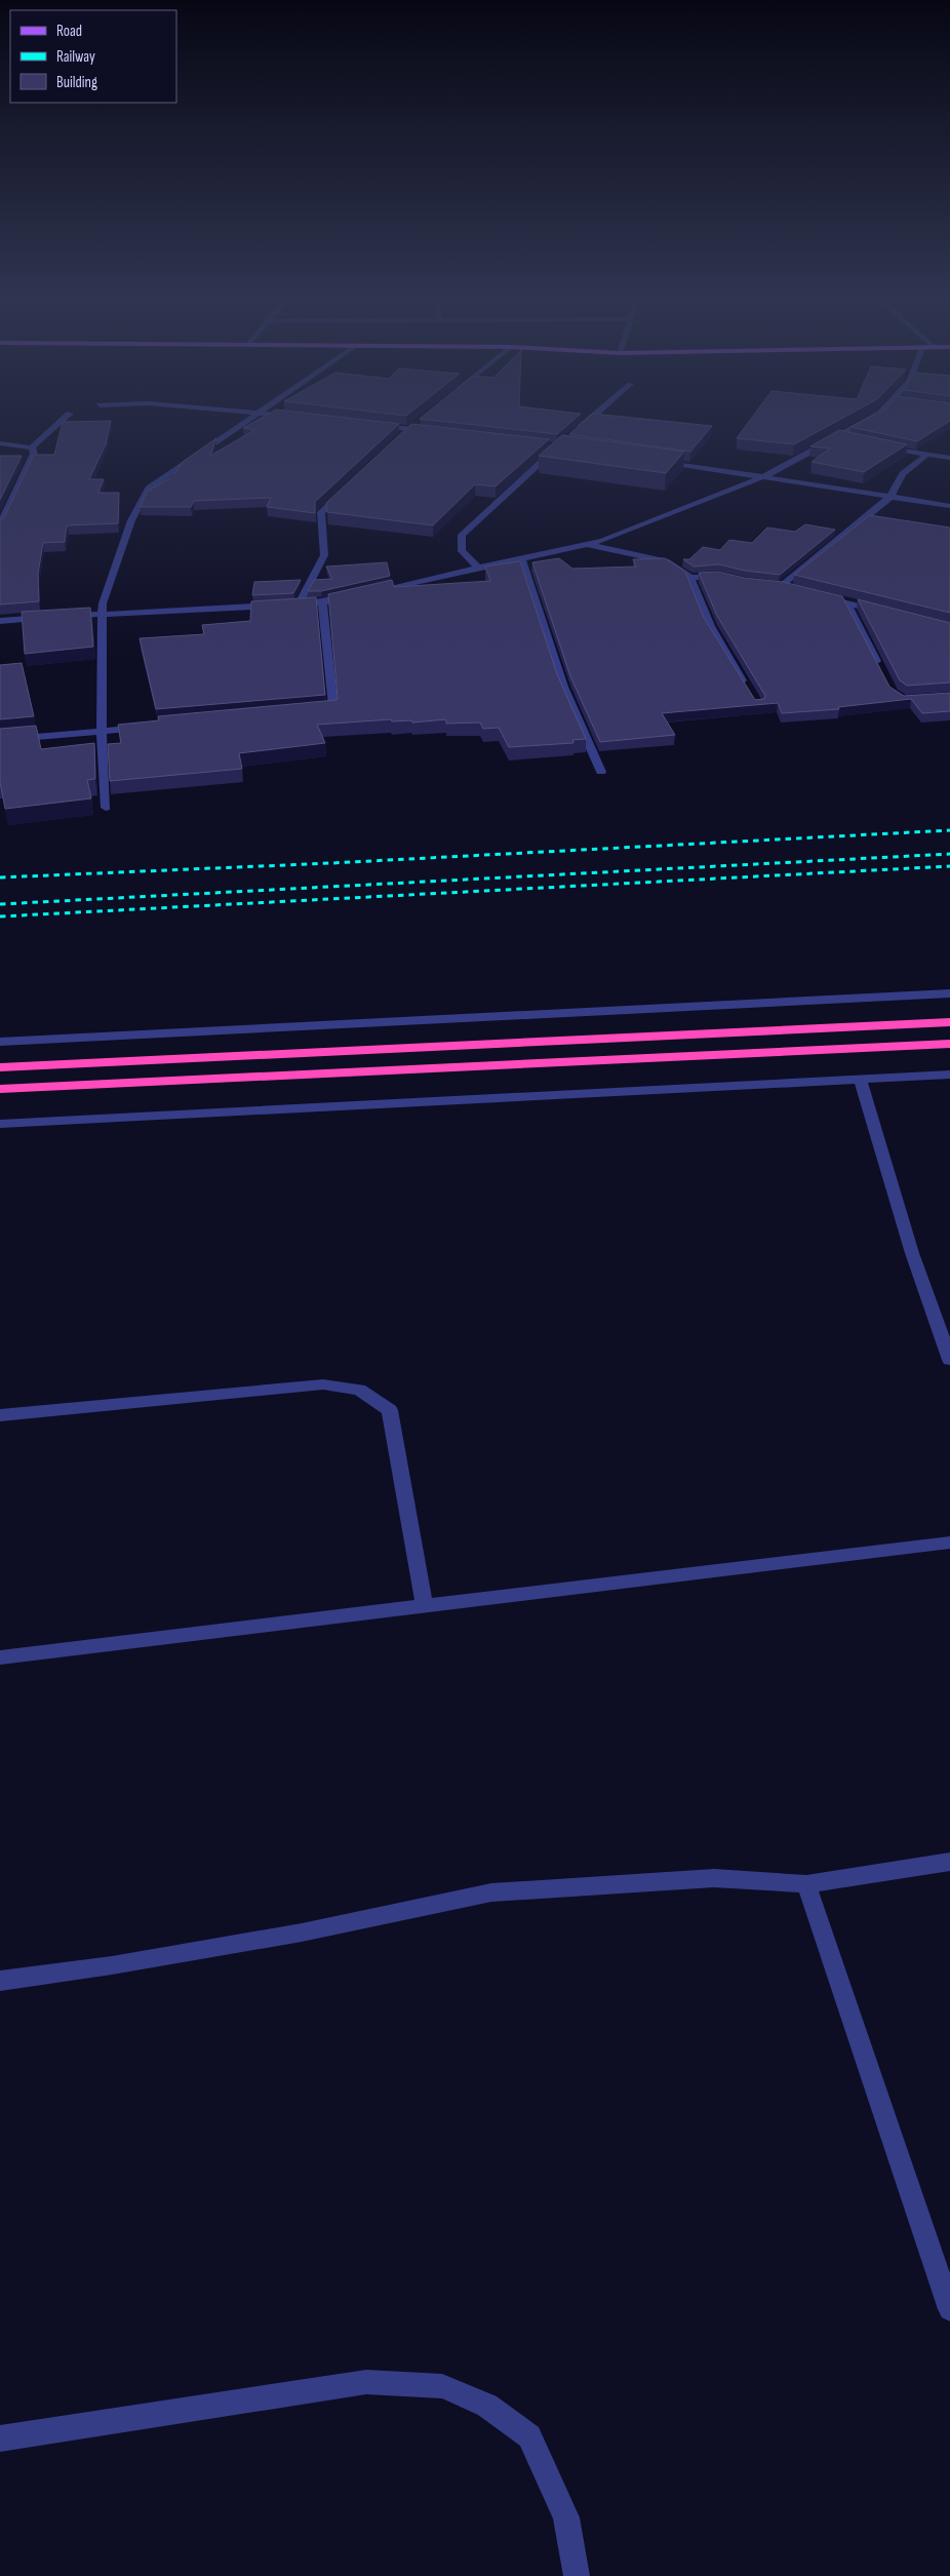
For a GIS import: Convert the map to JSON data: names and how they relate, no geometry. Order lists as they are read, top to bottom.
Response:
{
  "legend": ["Road", "Railway", "Building"]
}
